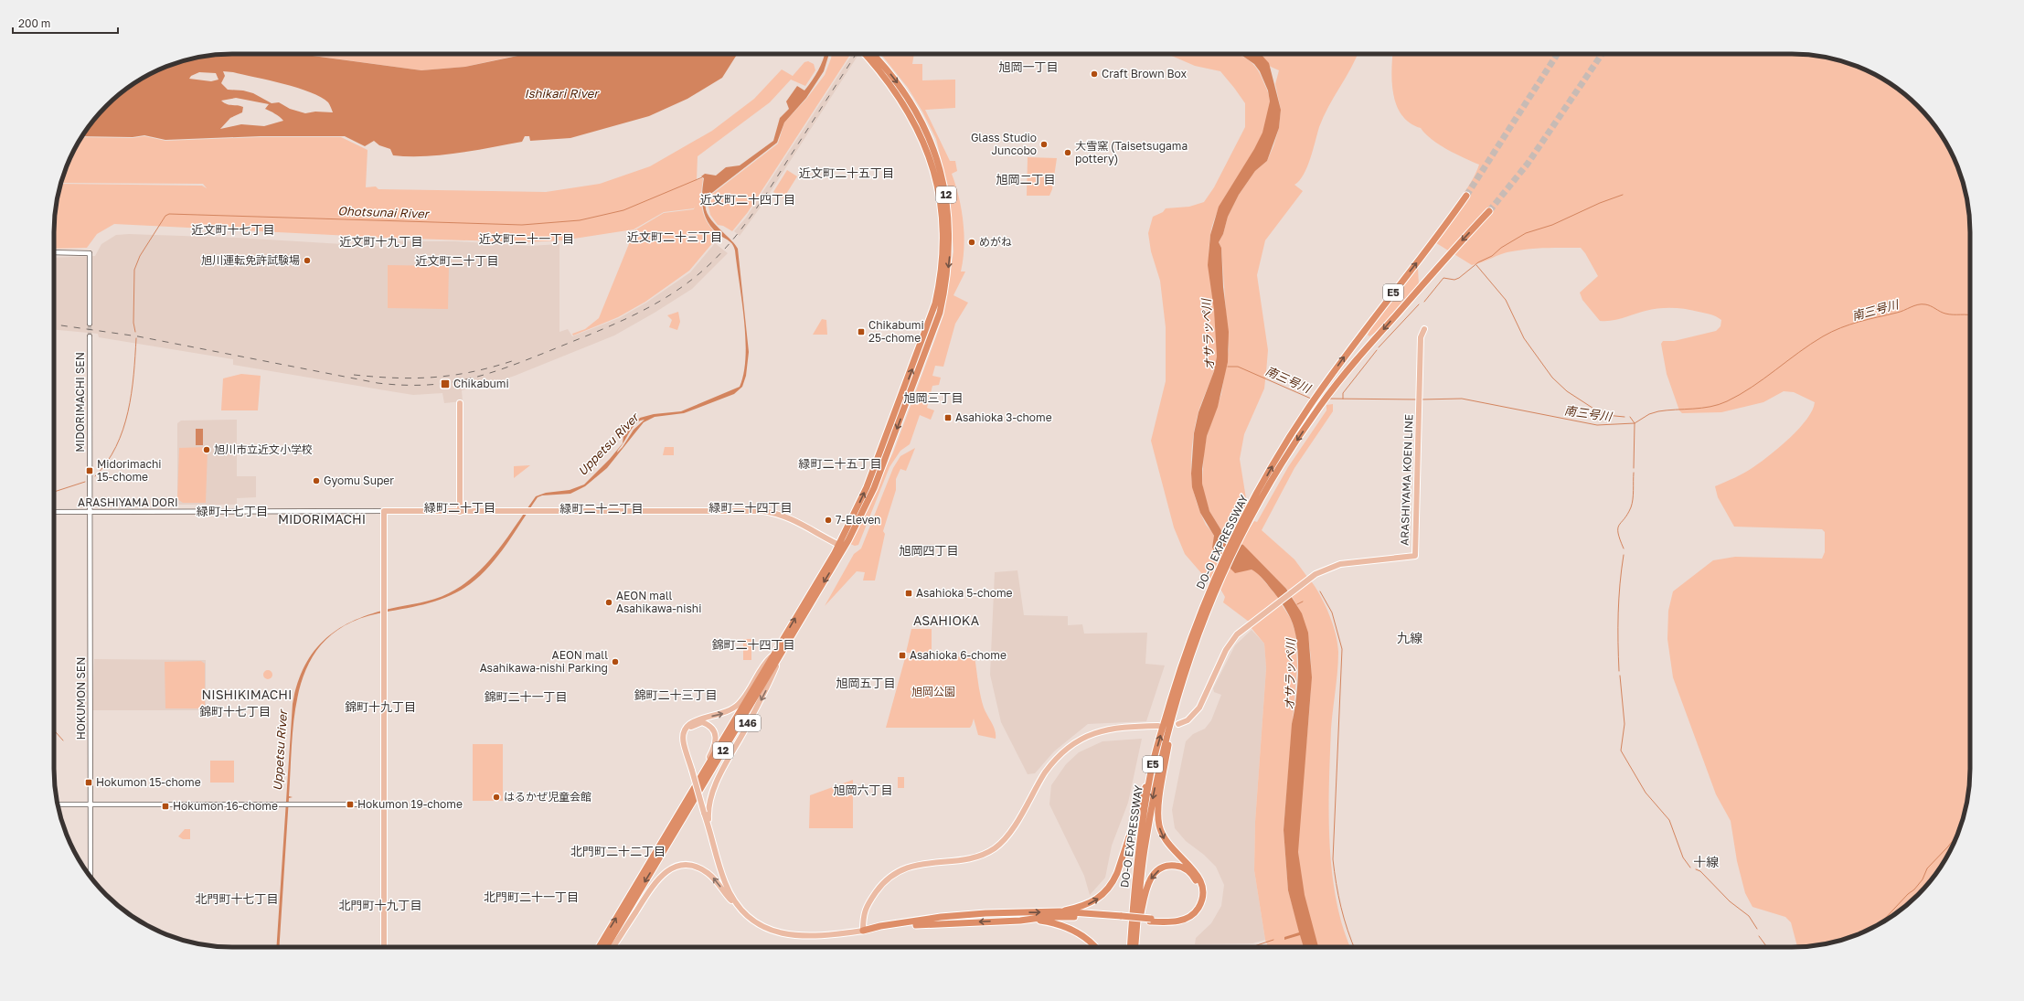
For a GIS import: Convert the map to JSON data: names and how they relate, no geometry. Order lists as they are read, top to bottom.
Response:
{
  "streets": {
    "highway": ["12", "E5", "DO-O EXPRESSWAY"],
    "main road": ["ARASHIYAMA KOEN LINE", "146"],
    "street": ["MIDORIMACHI SEN", "ARASHIYAMA DORI", "HOKUMON SEN"]
  },
  "crossings": [
    ["12", "146"],
    ["MIDORIMACHI SEN", "ARASHIYAMA DORI"],
    ["MIDORIMACHI SEN", "HOKUMON SEN"],
    ["ARASHIYAMA DORI", "HOKUMON SEN"]
  ],
  "districts": [
    "旭岡一丁目",
    "近文町二十五丁目",
    "旭岡二丁目",
    "近文町二十四丁目",
    "近文町十七丁目",
    "近文町二十三丁目",
    "近文町二十一丁目",
    "近文町十九丁目",
    "近文町二十丁目",
    "旭岡三丁目",
    "緑町二十五丁目",
    "緑町二十丁目",
    "緑町二十四丁目",
    "緑町二十二丁目",
    "緑町十七丁目",
    "MIDORIMACHI",
    "旭岡四丁目",
    "ASAHIOKA",
    "九線",
    "錦町二十四丁目",
    "旭岡五丁目",
    "NISHIKIMACHI",
    "錦町二十三丁目",
    "錦町二十一丁目",
    "錦町十九丁目",
    "錦町十七丁目",
    "旭岡六丁目",
    "北門町二十二丁目",
    "十線",
    "北門町二十一丁目",
    "北門町十七丁目",
    "北門町十九丁目"
  ],
  "water": [
    "Ishikari River",
    "Ohotsunai River",
    "南三号川",
    "オサラッペ川",
    "Uppetsu River"
  ],
  "parks": ["旭岡公園"],
  "places": {
    "other": [
      "Craft Brown Box",
      "Glass Studio Juncobo",
      "大雪窯 (Taisetsugama pottery)",
      "めがね",
      "旭川運転免許試験場",
      "旭川市立近文小学校",
      "Gyomu Super",
      "7-Eleven",
      "AEON mall Asahikawa-nishi",
      "AEON mall Asahikawa-nishi Parking",
      "はるかぜ児童会館"
    ],
    "transit": [
      "Chikabumi 25-chome",
      "Chikabumi",
      "Asahioka 3-chome",
      "Midorimachi 15-chome",
      "Asahioka 5-chome",
      "Asahioka 6-chome",
      "Hokumon 15-chome",
      "Hokumon 19-chome",
      "Hokumon 16-chome"
    ]
  },
  "scale_bar": "200 m"
}
